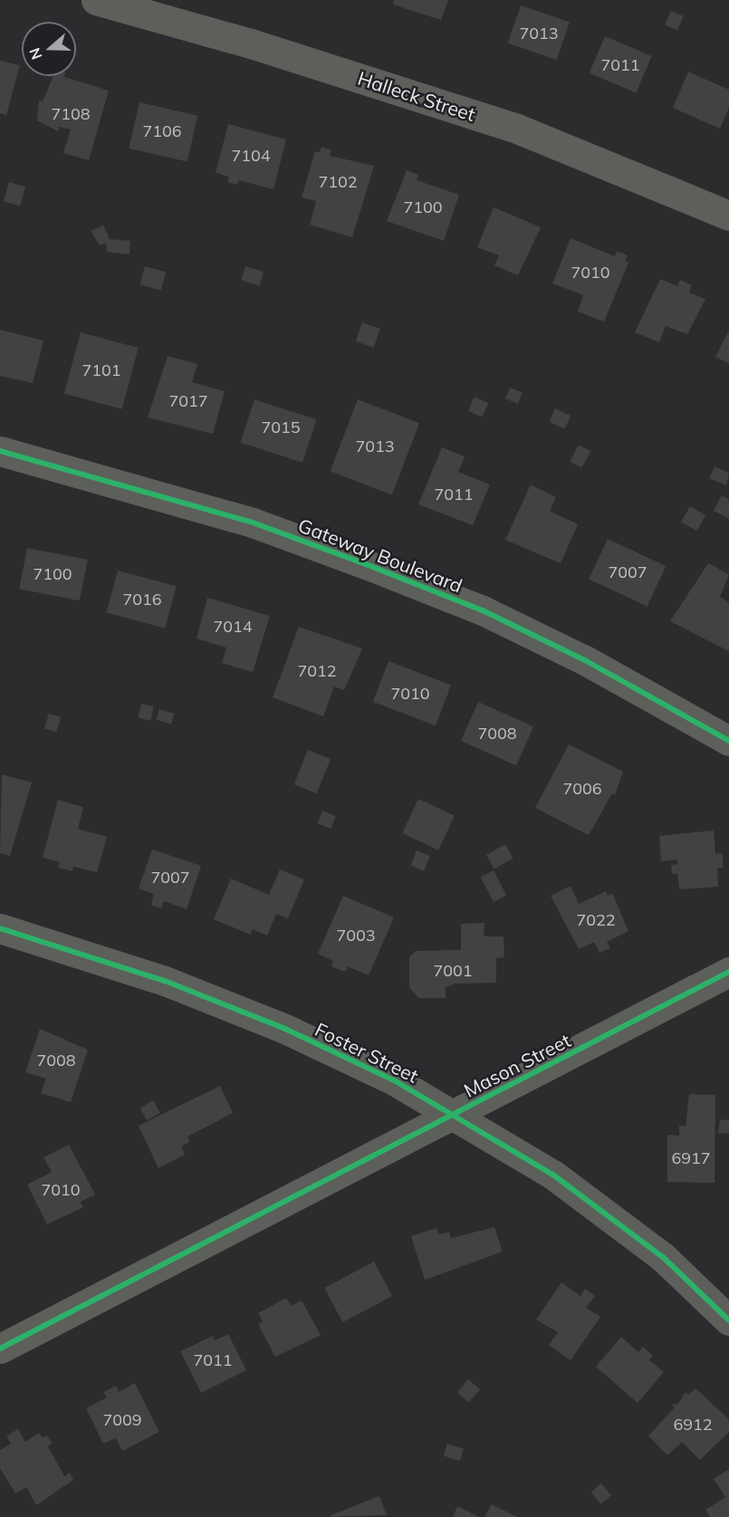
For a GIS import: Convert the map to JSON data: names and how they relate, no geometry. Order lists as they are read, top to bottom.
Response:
{
  "streets": {
    "street": [
      "Halleck Street",
      "Gateway Boulevard",
      "Foster Street",
      "Mason Street"
    ]
  },
  "crossings": [
    ["Foster Street", "Mason Street"]
  ],
  "house_numbers": [
    "7013",
    "7011",
    "7108",
    "7106",
    "7104",
    "7102",
    "7100",
    "7010",
    "7101",
    "7017",
    "7015",
    "7013",
    "7011",
    "7007",
    "7100",
    "7016",
    "7014",
    "7012",
    "7010",
    "7008",
    "7006",
    "7007",
    "7022",
    "7003",
    "7001",
    "7008",
    "6917",
    "7010",
    "7011",
    "7009",
    "6912"
  ],
  "north": "left"
}
